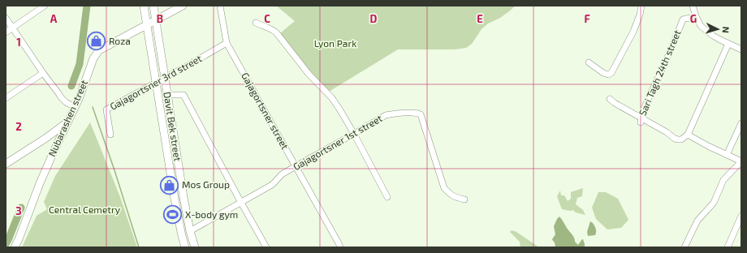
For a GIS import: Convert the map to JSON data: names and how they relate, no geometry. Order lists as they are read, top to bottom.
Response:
{
  "streets": {
    "main road": ["Nubarashen street", "Davit Bek street"],
    "street": [
      "Sari Tagh 24th street",
      "Gajagortsner 3rd street",
      "Gajagortsner street",
      "Gajagortsner 1st street"
    ]
  },
  "crossings": [
    ["Gajagortsner 3rd street", "Gajagortsner street"],
    ["Gajagortsner 3rd street", "Davit Bek street"],
    ["Gajagortsner street", "Gajagortsner 1st street"],
    ["Nubarashen street", "Davit Bek street"],
    ["Davit Bek street", "Gajagortsner 1st street"]
  ],
  "parks": ["Lyon Park", "Central Cemetry"],
  "places": {
    "shop": ["Roza", "Mos Group"],
    "sports": ["X-body gym"]
  },
  "north": "right",
  "grid": {
    "columns": [
      "A",
      "B",
      "C",
      "D",
      "E",
      "F",
      "G"
    ],
    "rows": ["1", "2", "3"]
  }
}
